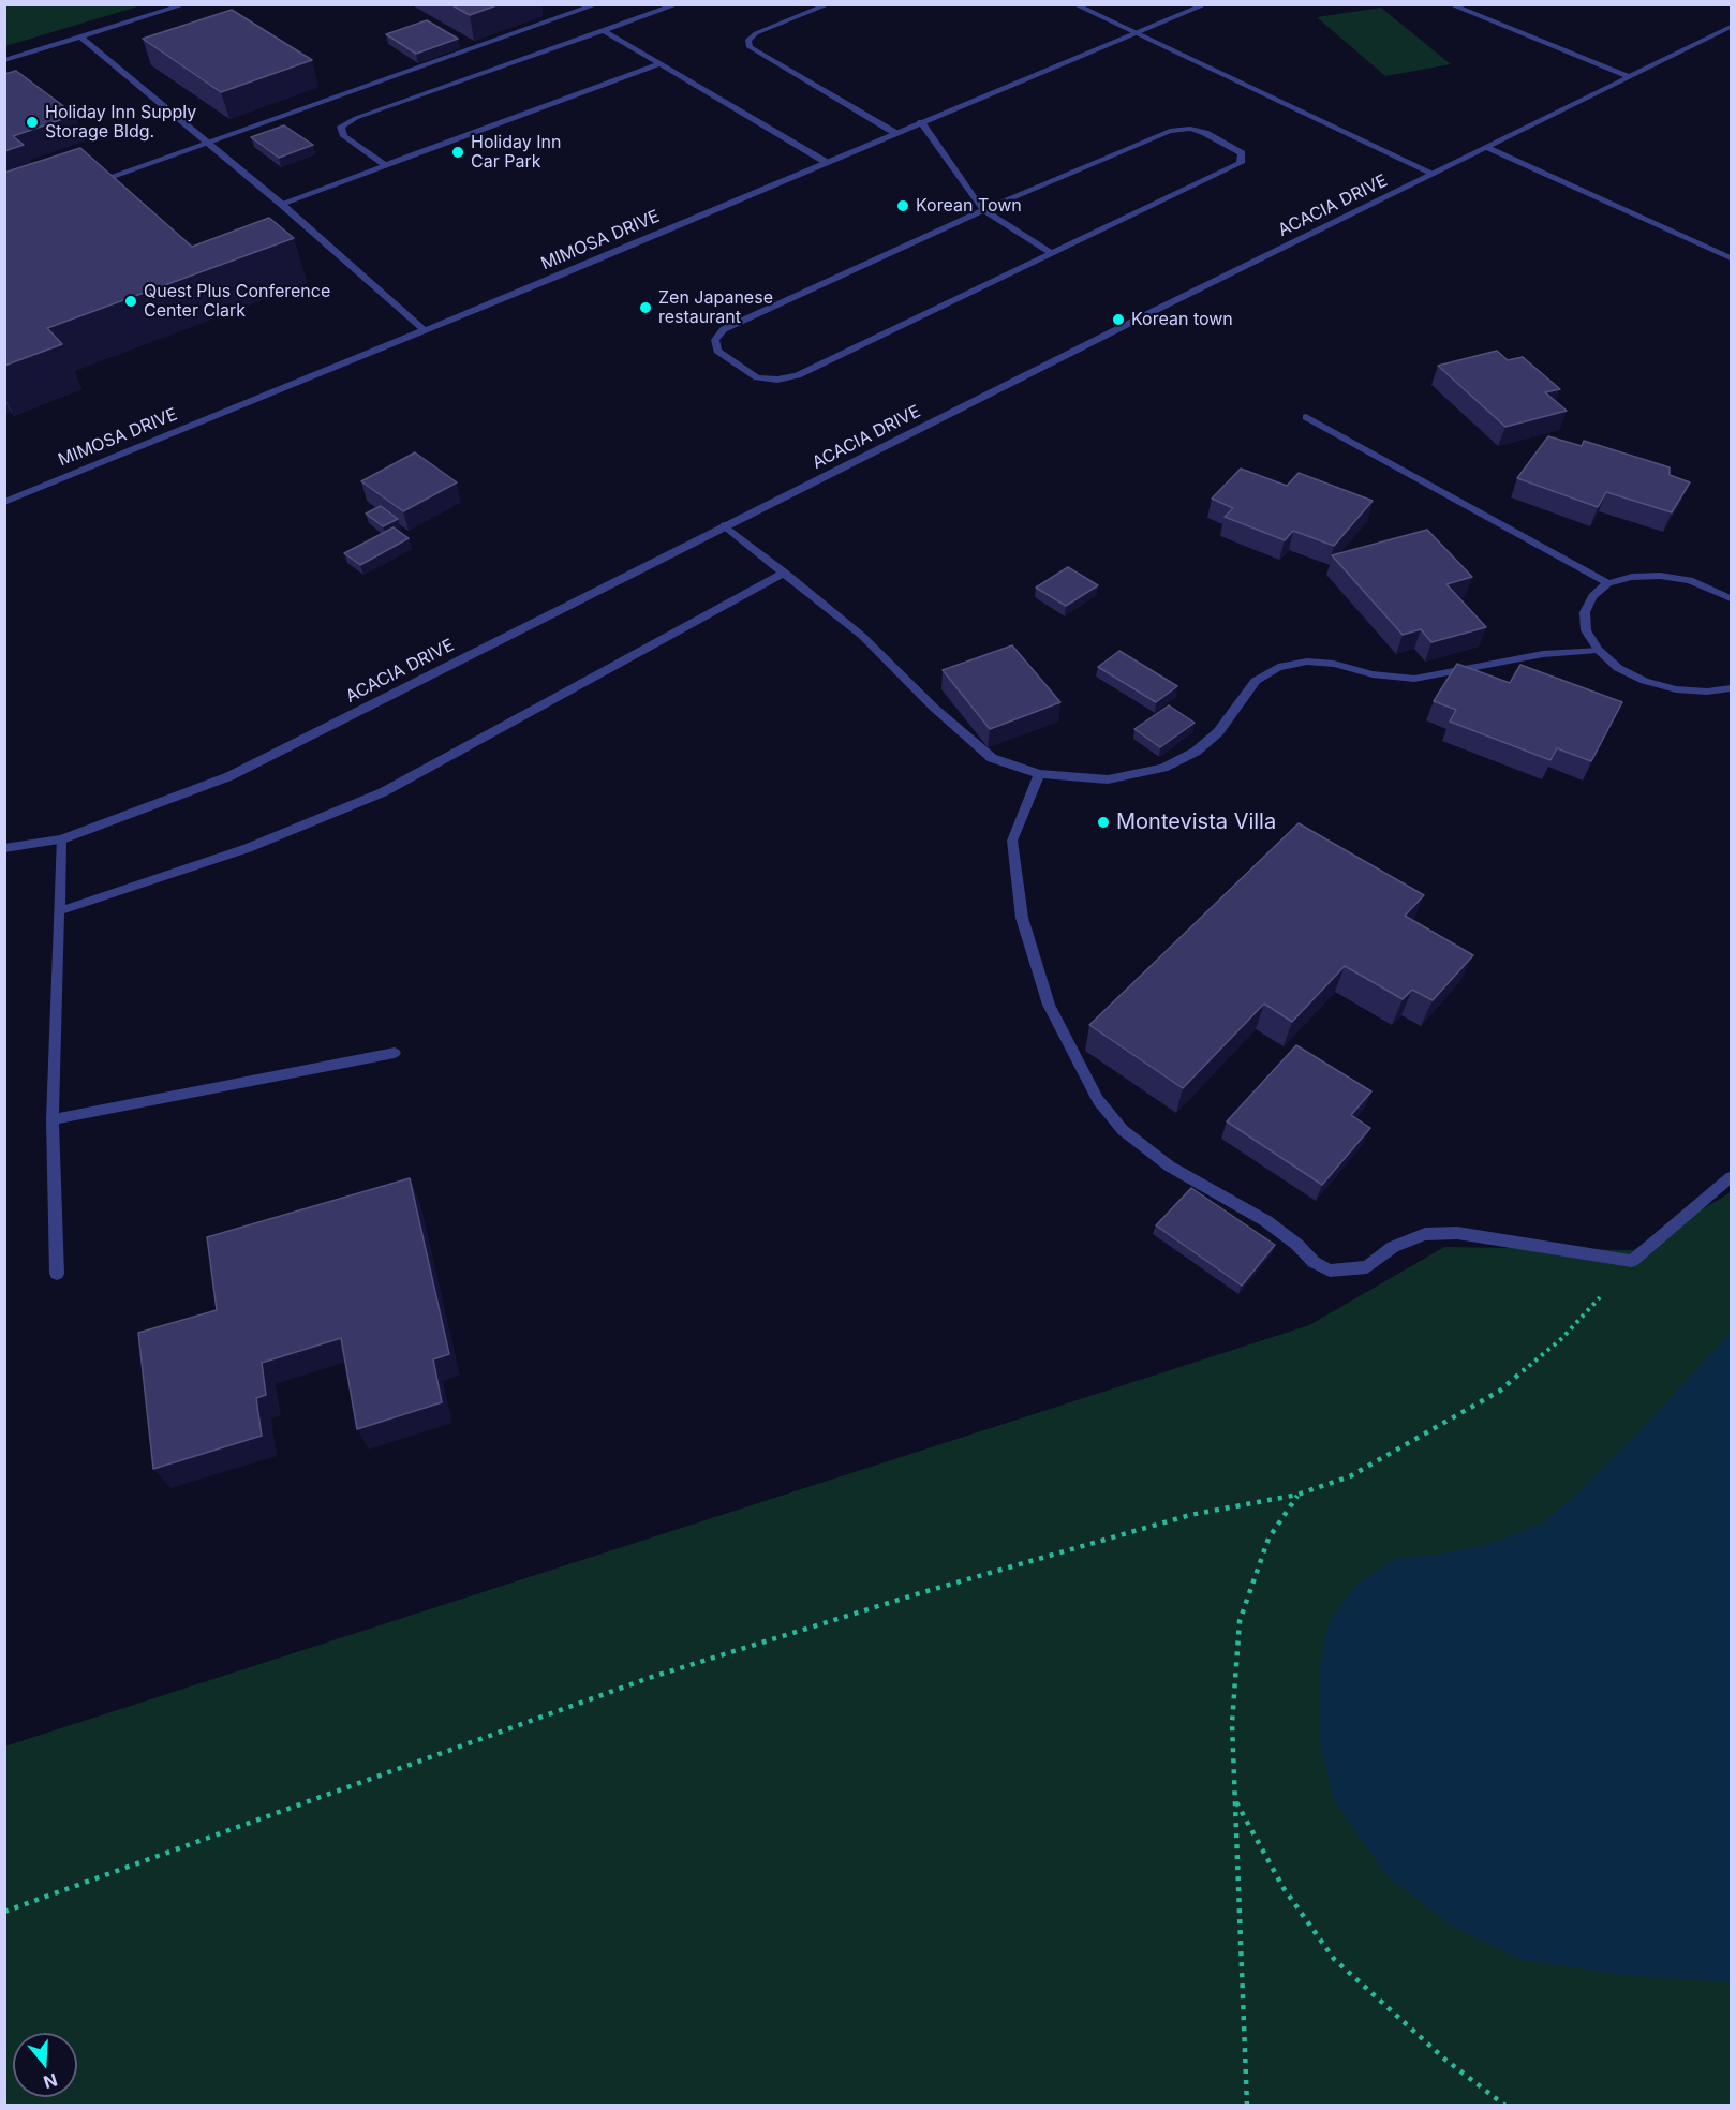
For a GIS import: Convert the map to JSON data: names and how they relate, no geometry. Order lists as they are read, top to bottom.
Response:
{
  "streets": {
    "street": ["ACACIA DRIVE", "MIMOSA DRIVE"]
  },
  "places": [
    "Holiday Inn Supply Storage Bldg.",
    "Holiday Inn Car Park",
    "Korean Town",
    "Quest Plus Conference Center Clark",
    "Zen Japanese restaurant",
    "Korean town",
    "Montevista Villa"
  ],
  "north": "bottom"
}
